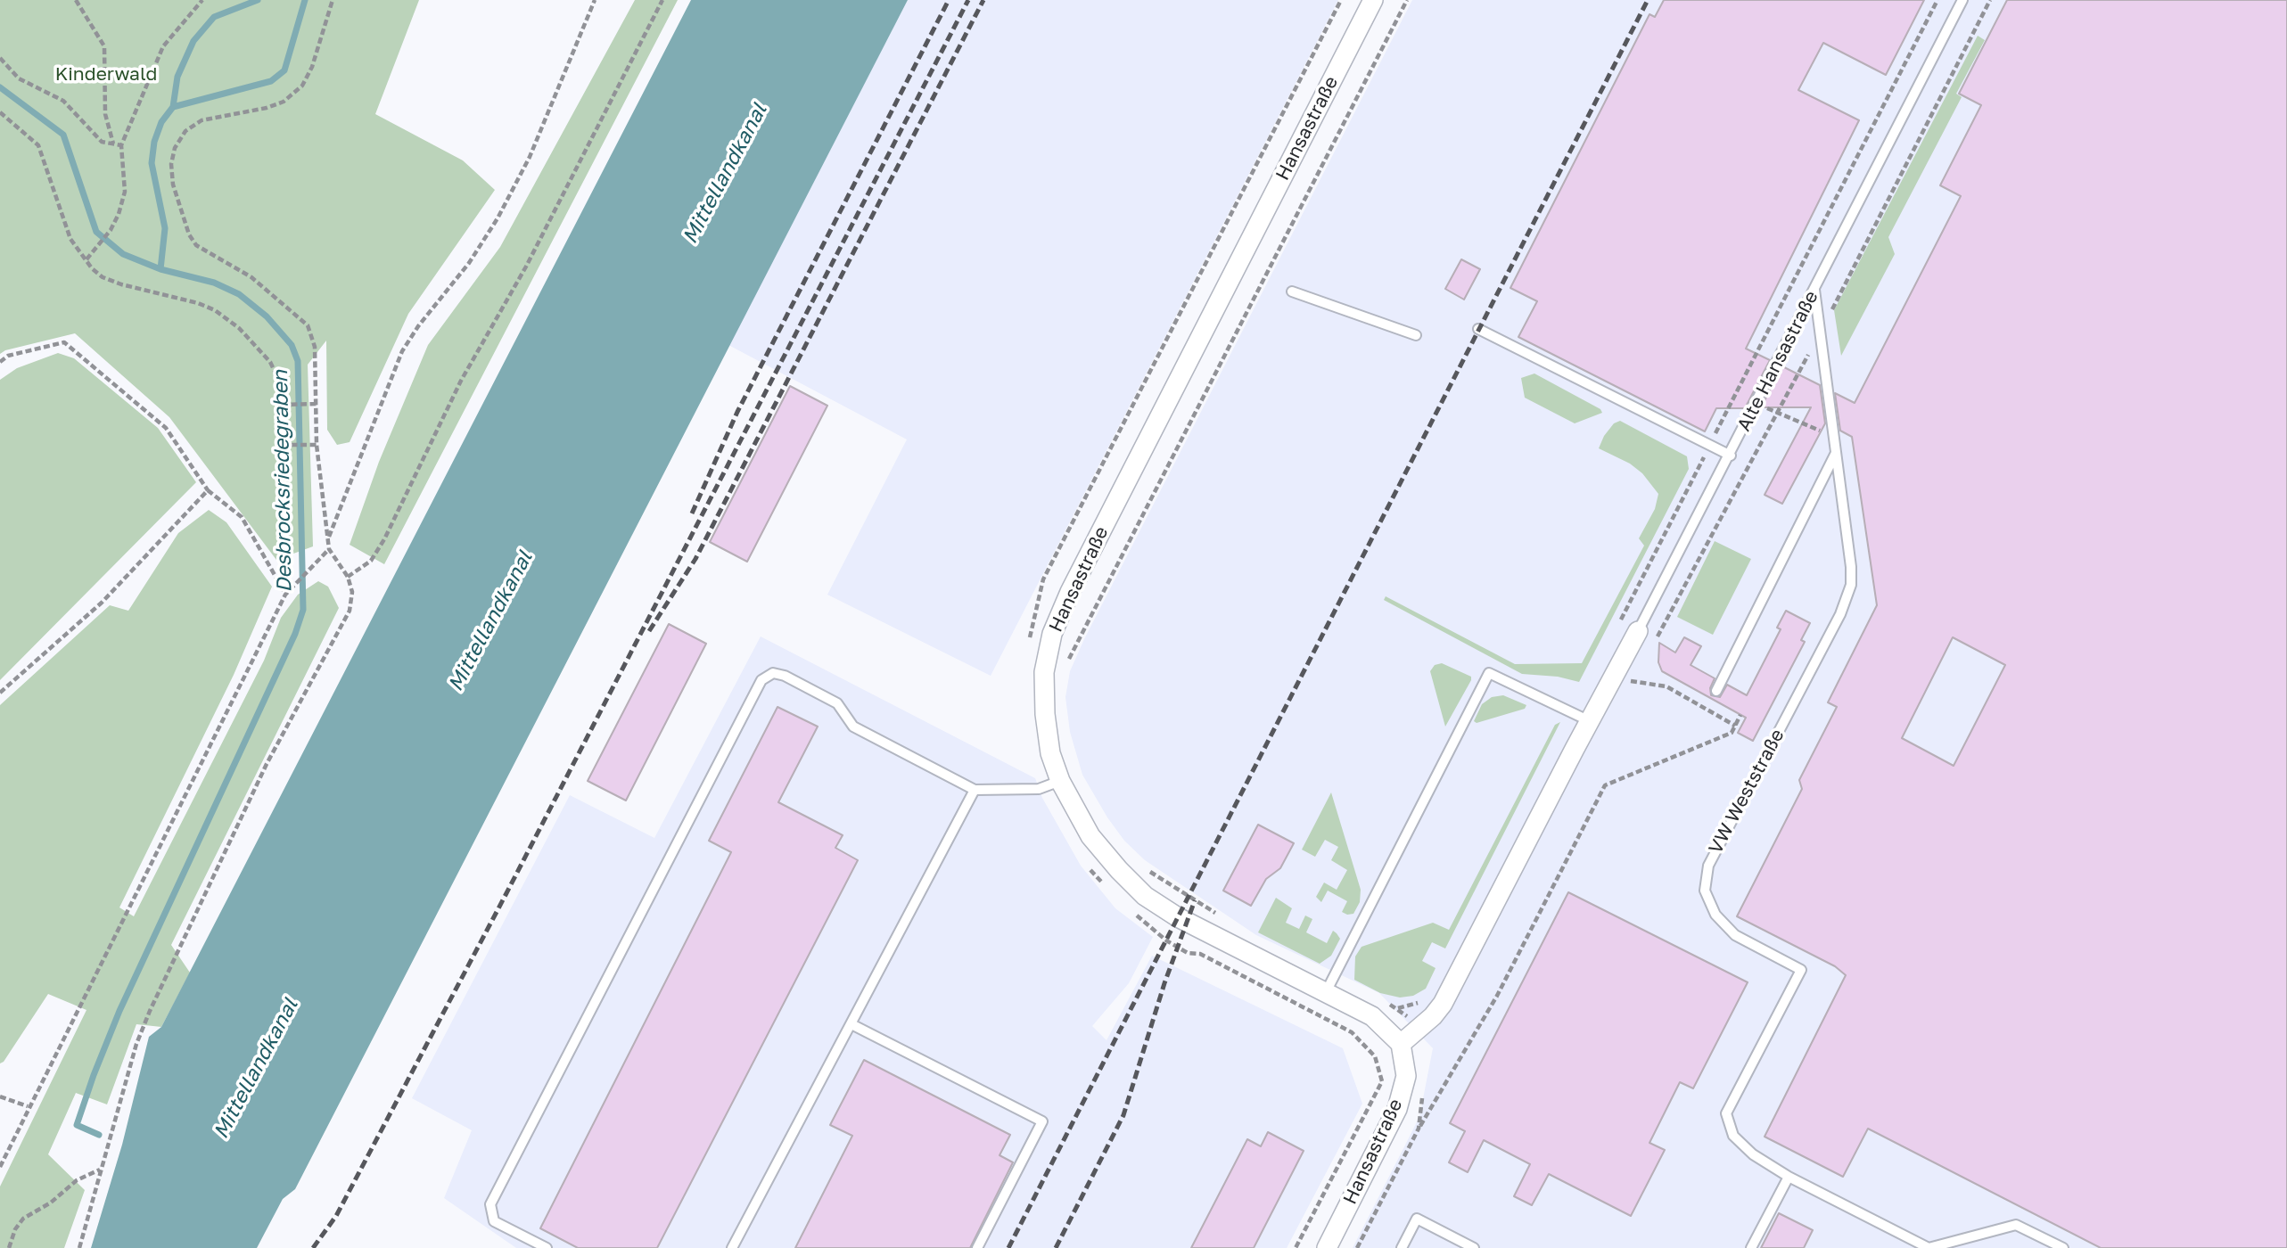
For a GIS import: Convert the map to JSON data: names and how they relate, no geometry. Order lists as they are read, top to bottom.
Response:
{
  "streets": {
    "street": ["Hansastraße", "Alte Hansastraße"],
    "lane": ["VW Weststraße"]
  },
  "crossings": [
    ["Hansastraße", "Alte Hansastraße"],
    ["Alte Hansastraße", "VW Weststraße"]
  ],
  "water": ["Mittellandkanal", "Desbrocksriedegraben"],
  "parks": ["Kinderwald"]
}
